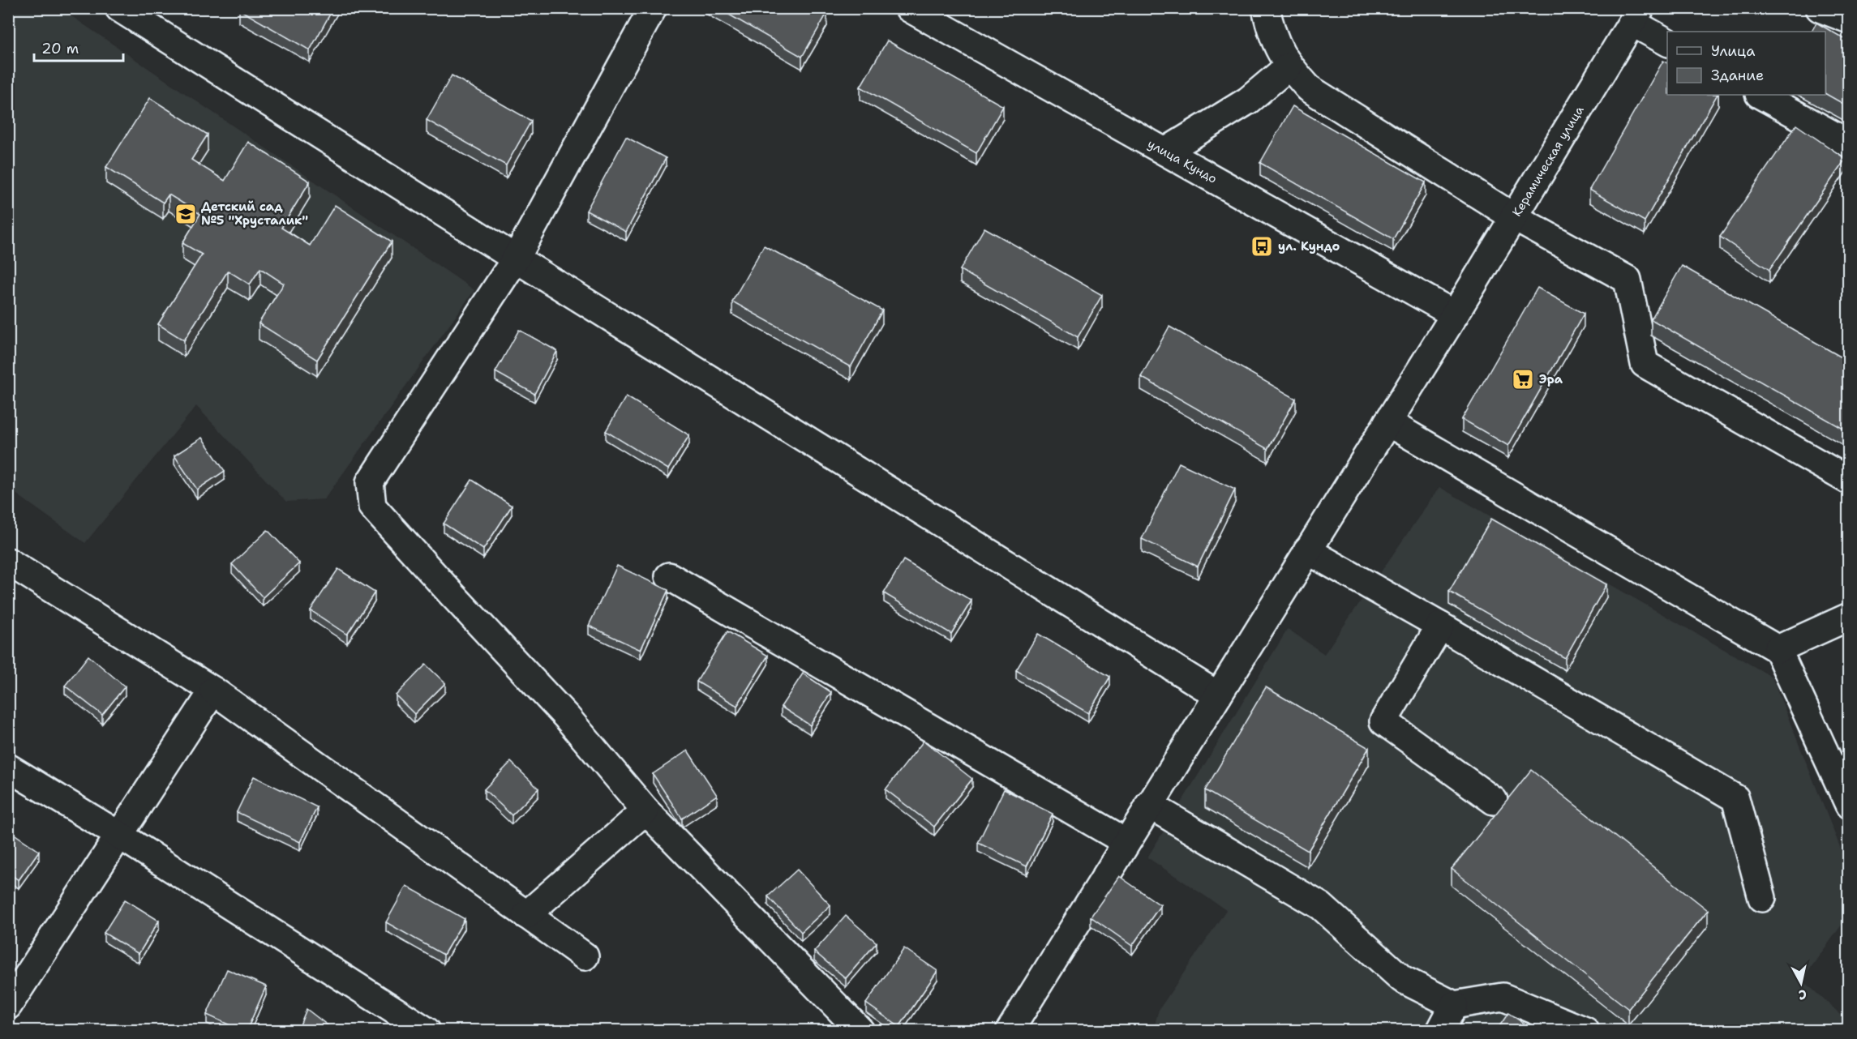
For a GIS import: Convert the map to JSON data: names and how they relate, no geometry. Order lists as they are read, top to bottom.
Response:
{
  "streets": {
    "street": ["улица Кундо", "Керамическая улица"]
  },
  "crossings": [
    ["улица Кундо", "Керамическая улица"]
  ],
  "places": {
    "school or university": ["Детский сад №5 \"Хрусталик\""],
    "bus stop": ["ул. Кундо"],
    "supermarket": ["Эра"]
  },
  "legend": ["Улица", "Здание"],
  "scale_bar": "20 m",
  "north": "bottom"
}
